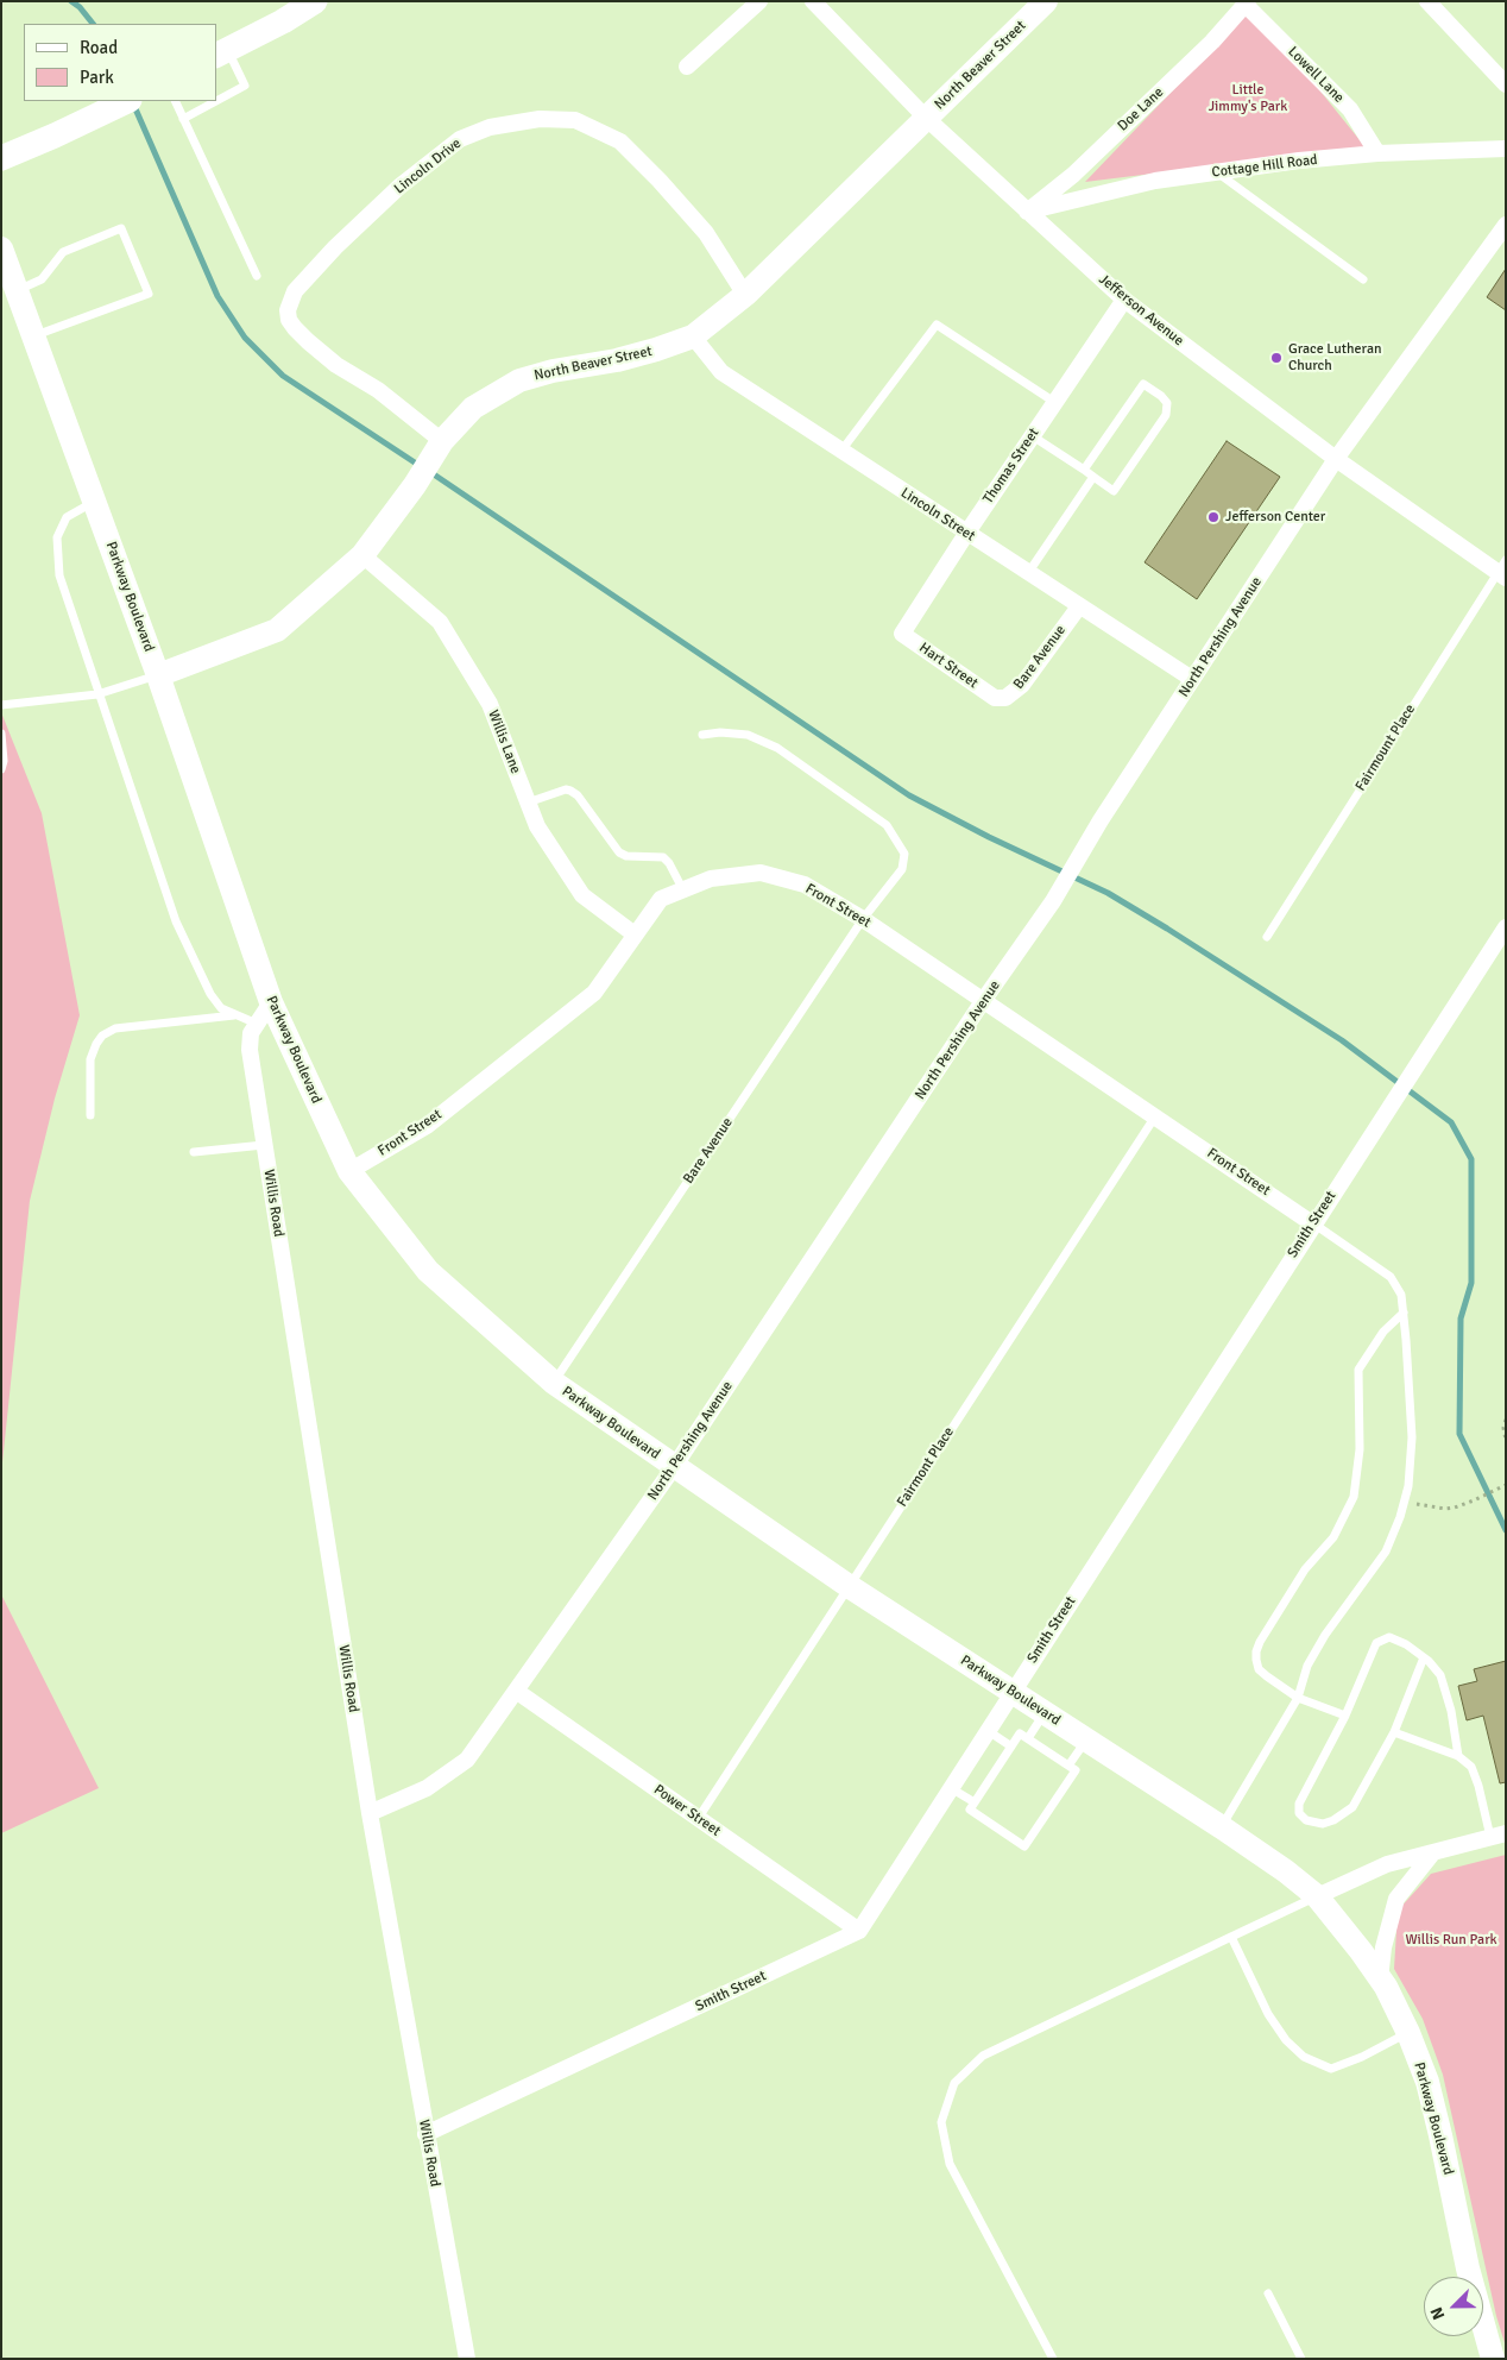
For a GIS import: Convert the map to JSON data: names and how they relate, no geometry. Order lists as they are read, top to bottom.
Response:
{
  "streets": {
    "street": [
      "North Beaver Street",
      "Lowell Lane",
      "Doe Lane",
      "Lincoln Drive",
      "Cottage Hill Road",
      "Jefferson Avenue",
      "Thomas Street",
      "Lincoln Street",
      "Parkway Boulevard",
      "North Pershing Avenue",
      "Bare Avenue",
      "Hart Street",
      "Willis Lane",
      "Front Street",
      "Willis Road",
      "Smith Street",
      "Power Street"
    ],
    "lane": ["Fairmount Place", "Fairmont Place"]
  },
  "crossings": [
    ["North Beaver Street", "Lincoln Drive"],
    ["North Beaver Street", "Jefferson Avenue"],
    ["North Beaver Street", "Lincoln Street"],
    ["North Beaver Street", "Parkway Boulevard"],
    ["North Beaver Street", "Willis Lane"],
    ["Lowell Lane", "Doe Lane"],
    ["Lowell Lane", "Cottage Hill Road"],
    ["Doe Lane", "Cottage Hill Road"],
    ["Doe Lane", "Jefferson Avenue"],
    ["Cottage Hill Road", "Jefferson Avenue"],
    ["Jefferson Avenue", "Thomas Street"],
    ["Jefferson Avenue", "North Pershing Avenue"],
    ["Jefferson Avenue", "Fairmount Place"],
    ["Thomas Street", "Lincoln Street"],
    ["Thomas Street", "Hart Street"],
    ["Lincoln Street", "North Pershing Avenue"],
    ["Lincoln Street", "Bare Avenue"],
    ["Parkway Boulevard", "North Pershing Avenue"],
    ["Parkway Boulevard", "Bare Avenue"],
    ["Parkway Boulevard", "Front Street"],
    ["Parkway Boulevard", "Willis Road"],
    ["Parkway Boulevard", "Smith Street"],
    ["Parkway Boulevard", "Fairmont Place"],
    ["North Pershing Avenue", "Front Street"],
    ["North Pershing Avenue", "Willis Road"],
    ["North Pershing Avenue", "Power Street"],
    ["Bare Avenue", "Hart Street"],
    ["Bare Avenue", "Front Street"],
    ["Willis Lane", "Front Street"],
    ["Front Street", "Smith Street"],
    ["Front Street", "Fairmont Place"],
    ["Willis Road", "Smith Street"],
    ["Smith Street", "Power Street"],
    ["Fairmont Place", "Power Street"]
  ],
  "parks": ["Little Jimmy's Park", "Willis Run Park"],
  "places": ["Grace Lutheran Church", "Jefferson Center"],
  "legend": ["Road", "Park"],
  "north": "bottom left"
}
